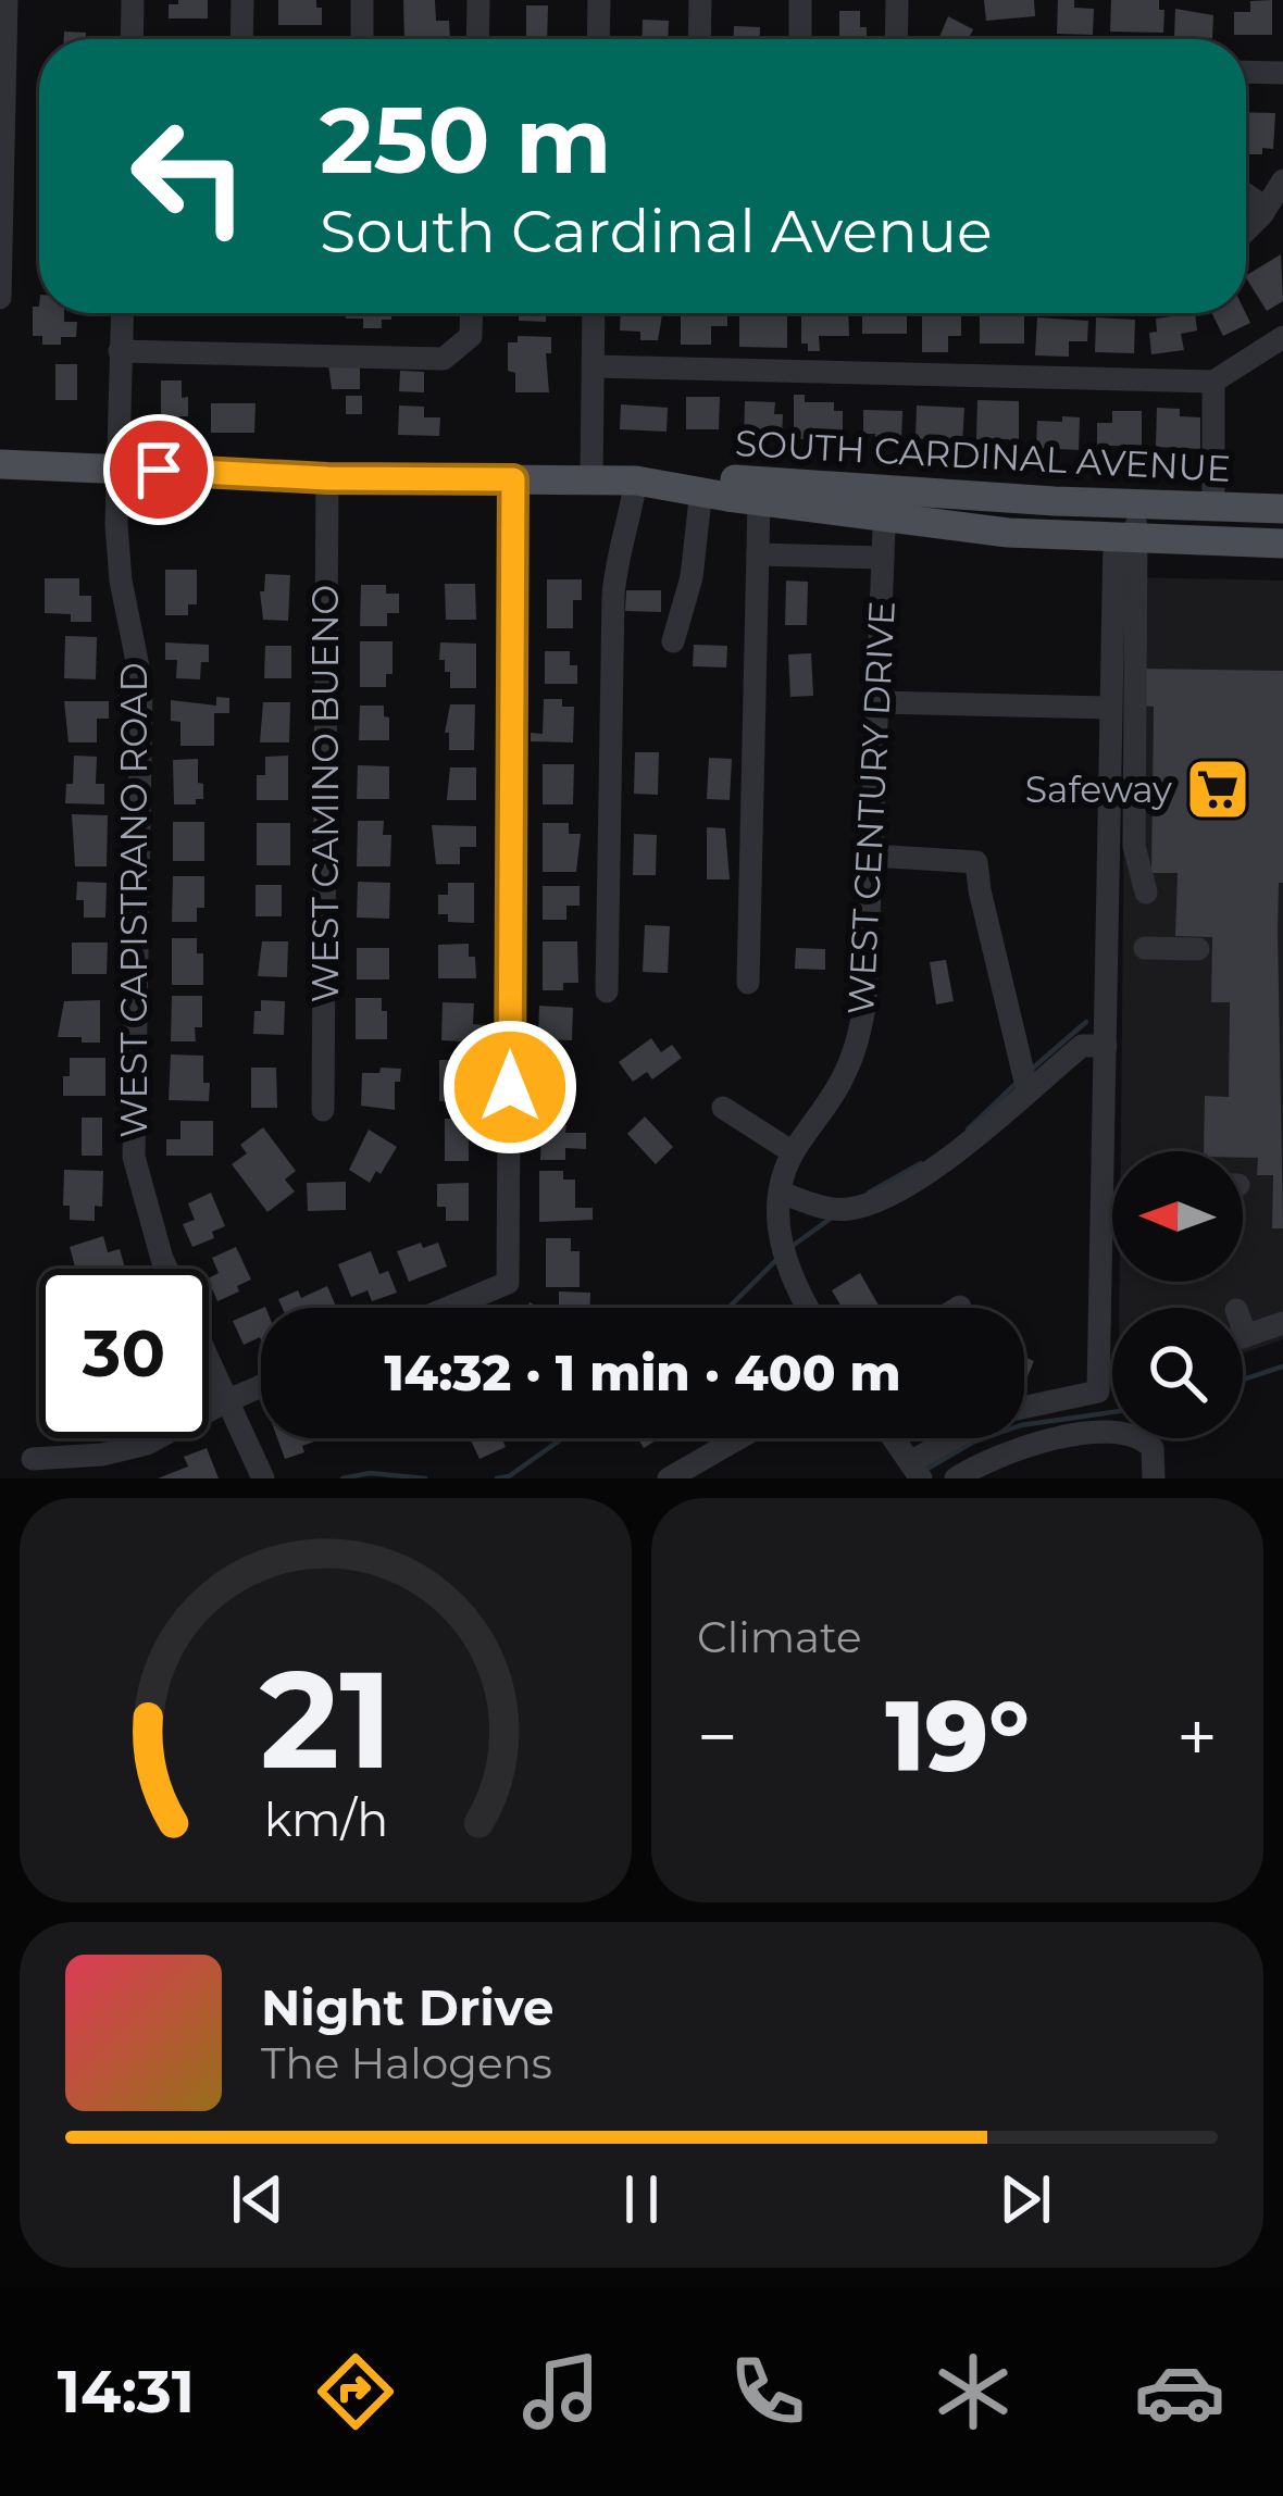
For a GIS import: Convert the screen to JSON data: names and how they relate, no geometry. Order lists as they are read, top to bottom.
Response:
{
  "streets": {
    "main road": ["SOUTH CARDINAL AVENUE"],
    "street": ["WEST CAMINO BUENO", "WEST CENTURY DRIVE", "WEST CAPISTRANO ROAD"]
  },
  "crossings": [
    ["SOUTH CARDINAL AVENUE", "WEST CAMINO BUENO"],
    ["SOUTH CARDINAL AVENUE", "WEST CENTURY DRIVE"],
    ["SOUTH CARDINAL AVENUE", "WEST CAPISTRANO ROAD"]
  ],
  "places": {
    "supermarket": ["Safeway"]
  },
  "north": "left",
  "page": {
    "turn": ["250 m", "South Cardinal Avenue"],
    "limit": "30",
    "trip": "14:32 · 1 min · 400 m",
    "tile": "Climate",
    "heat": ["−", "19°", "+"],
    "song": ["Night Drive", "The Halogens"],
    "tabs": "14:31",
    "gauge": ["21", "km/h"]
  }
}
